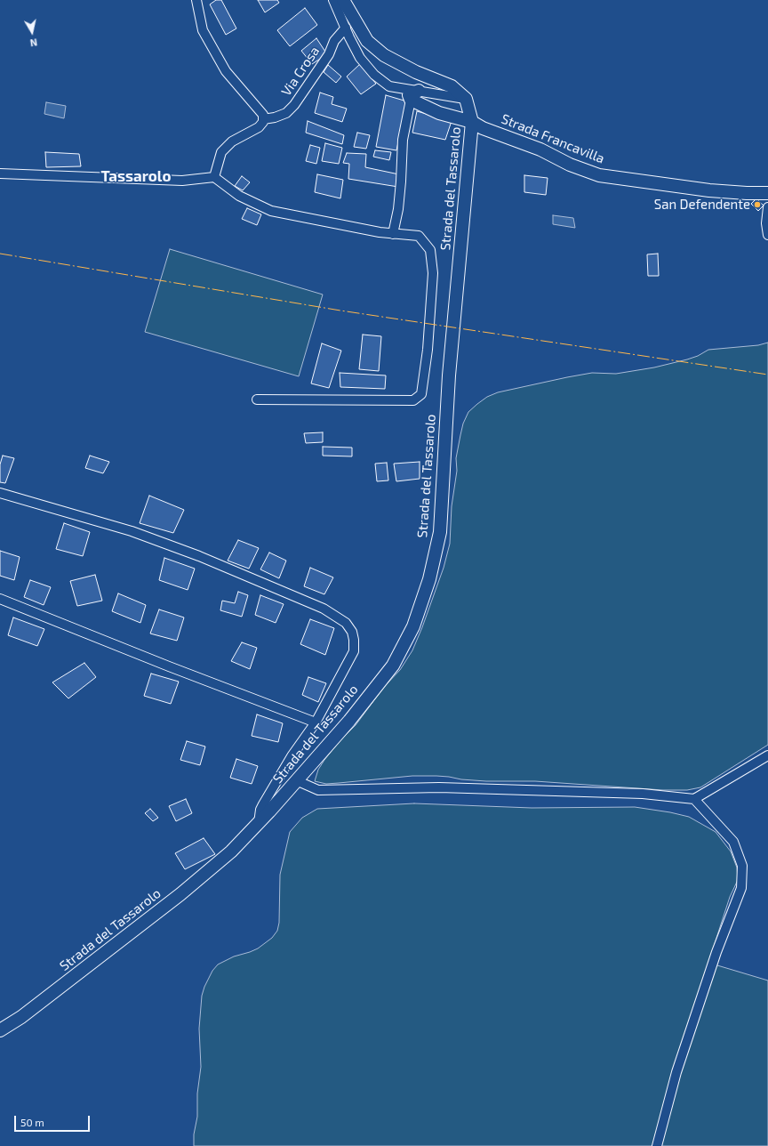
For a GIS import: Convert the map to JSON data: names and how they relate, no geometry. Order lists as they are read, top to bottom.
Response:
{
  "streets": {
    "main road": ["Strada Francavilla", "Strada del Tassarolo"],
    "street": ["Via Crosa"]
  },
  "crossings": [
    ["Strada Francavilla", "Strada del Tassarolo"]
  ],
  "districts": ["Tassarolo"],
  "places": ["San Defendente"],
  "scale_bar": "50 m",
  "north": "bottom"
}
